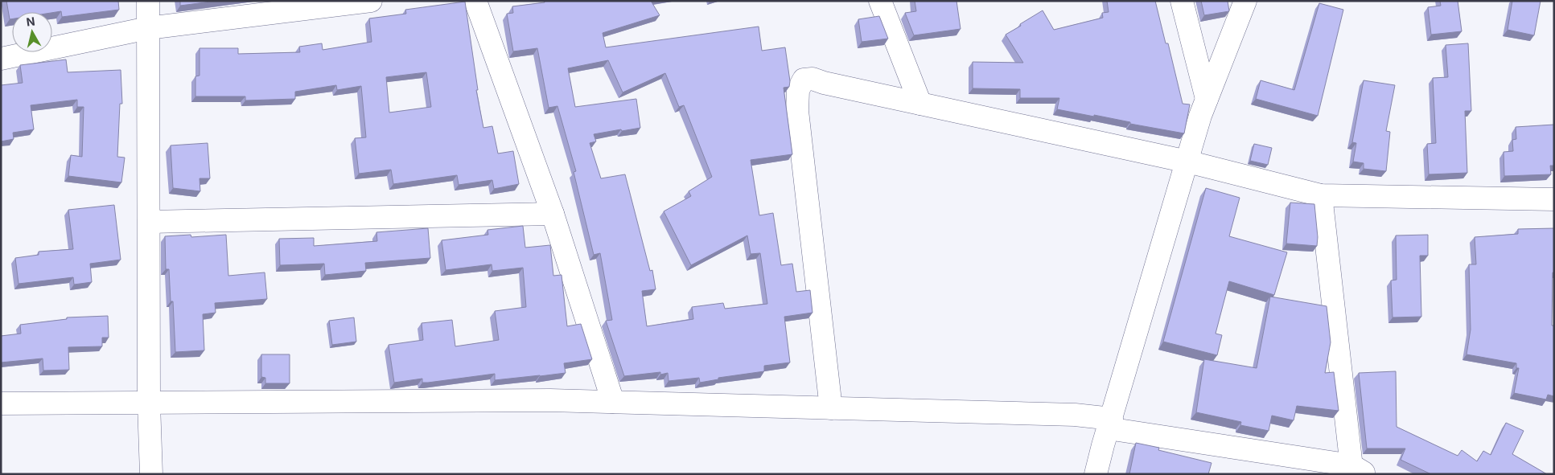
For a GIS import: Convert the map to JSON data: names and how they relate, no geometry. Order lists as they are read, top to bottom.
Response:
{
  "north": "top"
}
